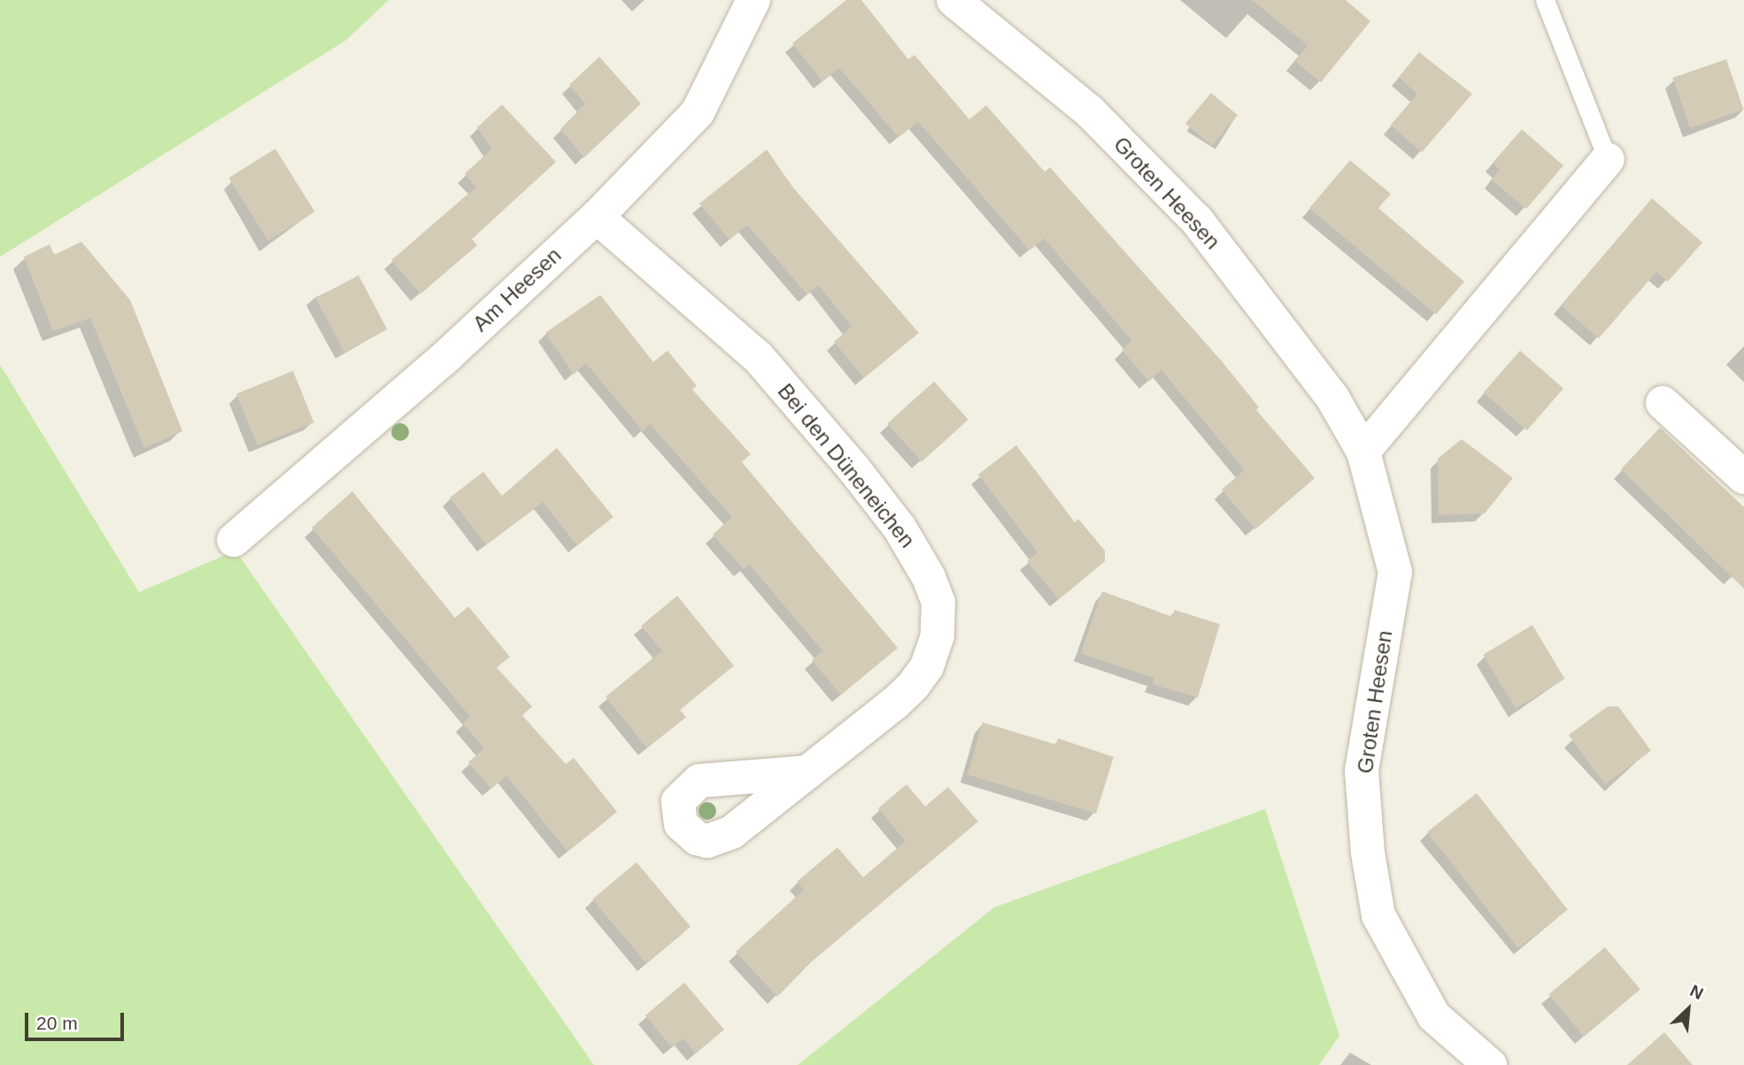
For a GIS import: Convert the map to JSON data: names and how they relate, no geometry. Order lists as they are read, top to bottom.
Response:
{
  "streets": {
    "street": ["Groten Heesen", "Am Heesen", "Bei den Düneneichen"]
  },
  "crossings": [
    ["Am Heesen", "Bei den Düneneichen"]
  ],
  "scale_bar": "20 m",
  "north": "top right"
}
